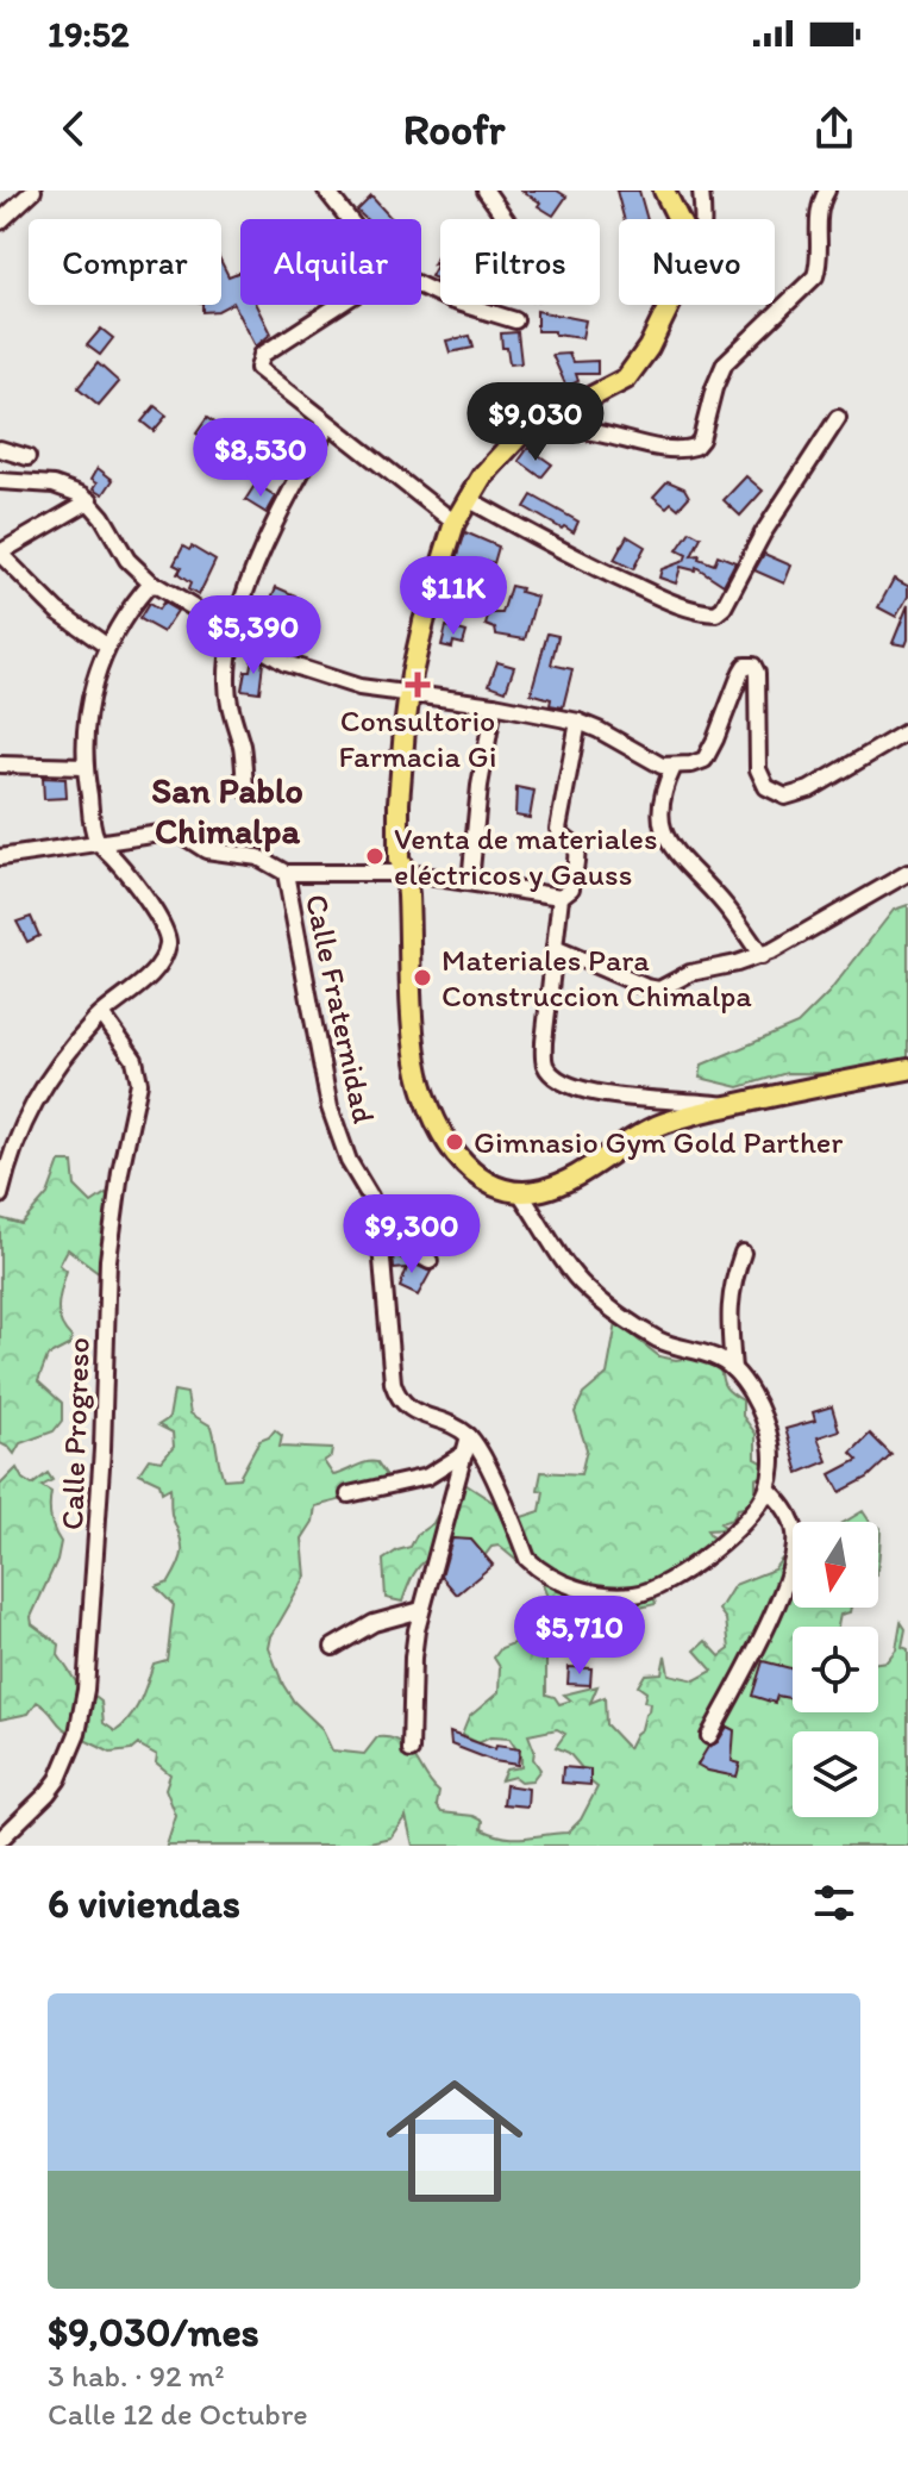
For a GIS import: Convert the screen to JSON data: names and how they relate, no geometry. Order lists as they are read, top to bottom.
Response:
{
  "streets": {
    "street": ["Calle Fraternidad", "Calle Progreso"]
  },
  "districts": ["San Pablo Chimalpa"],
  "places": {
    "health": ["Consultorio Farmacia Gi"],
    "other": ["Venta de materiales eléctricos y Gauss", "Materiales Para Construccion Chimalpa", "Gimnasio Gym Gold Parther"]
  },
  "north": "bottom",
  "page": {
    "status": "19:52",
    "header": "Roofr",
    "chip": [
      "Comprar",
      "Alquilar",
      "Filtros",
      "Nuevo"
    ],
    "price": [
      "$9,030",
      "$8,530",
      "$11K",
      "$5,390",
      "$9,300",
      "$5,710"
    ],
    "heading": "6 viviendas",
    "list": [
      {
        "name": "$9,030/mes",
        "note": "3 hab. · 92 m² · Calle 12 de Octubre"
      }
    ]
  }
}
